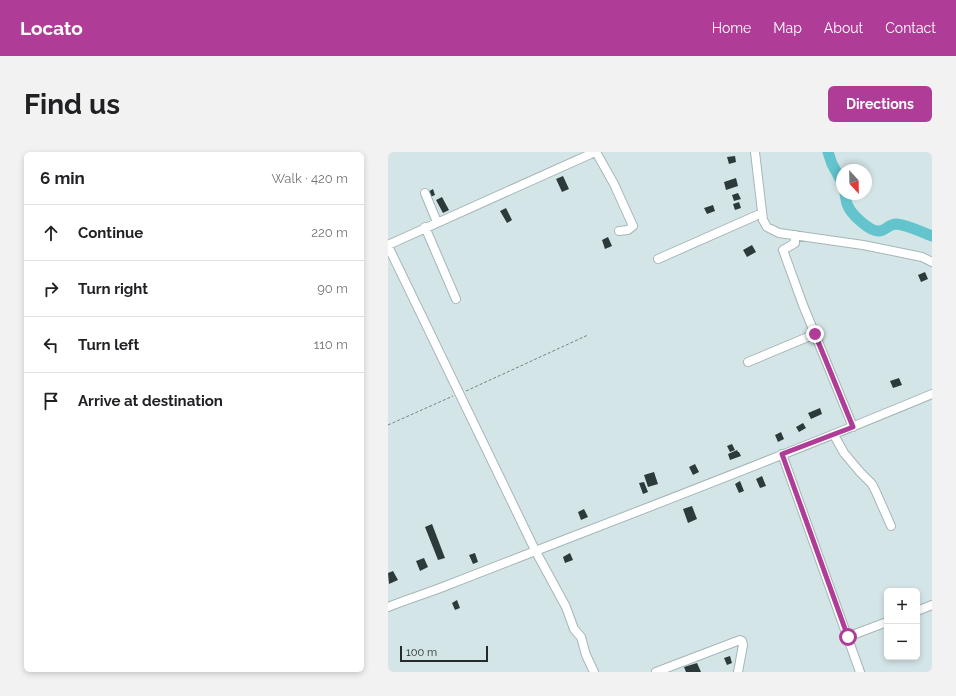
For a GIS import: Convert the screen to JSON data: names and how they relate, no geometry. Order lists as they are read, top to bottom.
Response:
{
  "scale_bar": "100 m",
  "north": "bottom",
  "page": {
    "header": "Locato",
    "nav": [
      "Home",
      "Map",
      "About",
      "Contact"
    ],
    "buttons": "Directions",
    "title": "Find us",
    "heading": ["6 min", "Walk · 420 m"],
    "list": [
      ["Continue", "220 m"],
      ["Turn right", "90 m"],
      ["Turn left", "110 m"],
      "Arrive at destination"
    ],
    "map_buttons": ["+", "−"],
    "scale": "100 m"
  }
}
